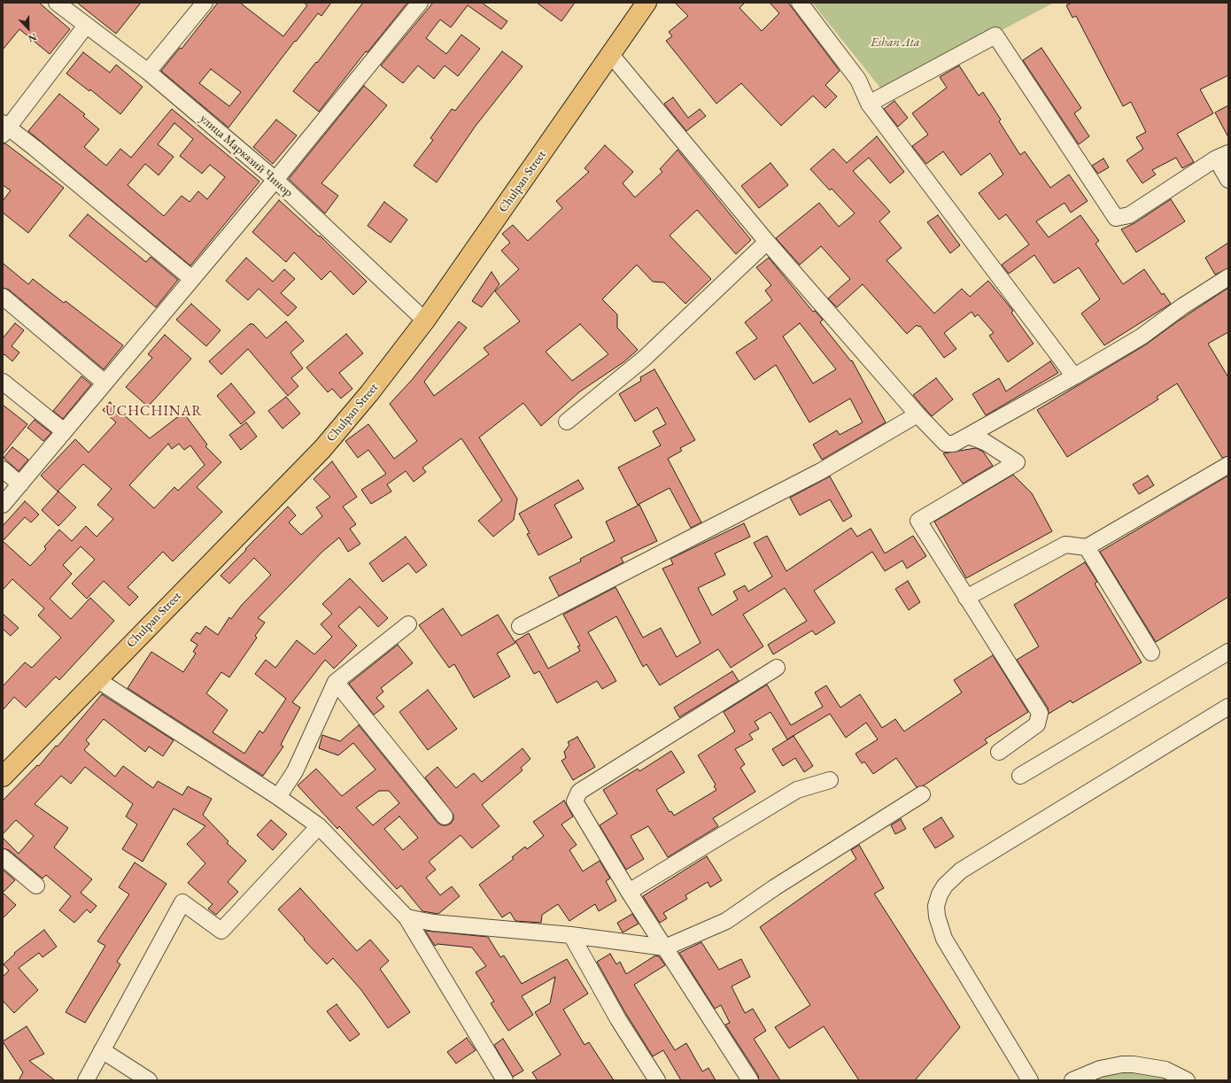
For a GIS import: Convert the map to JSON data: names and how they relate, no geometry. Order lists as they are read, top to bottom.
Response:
{
  "streets": {
    "main road": ["Chulpan Street"],
    "street": ["улица Марказий Чинор"]
  },
  "crossings": [
    ["улица Марказий Чинор", "Chulpan Street"]
  ],
  "districts": ["UCHCHINAR"],
  "parks": ["Eshan Аta"],
  "north": "bottom right"
}
